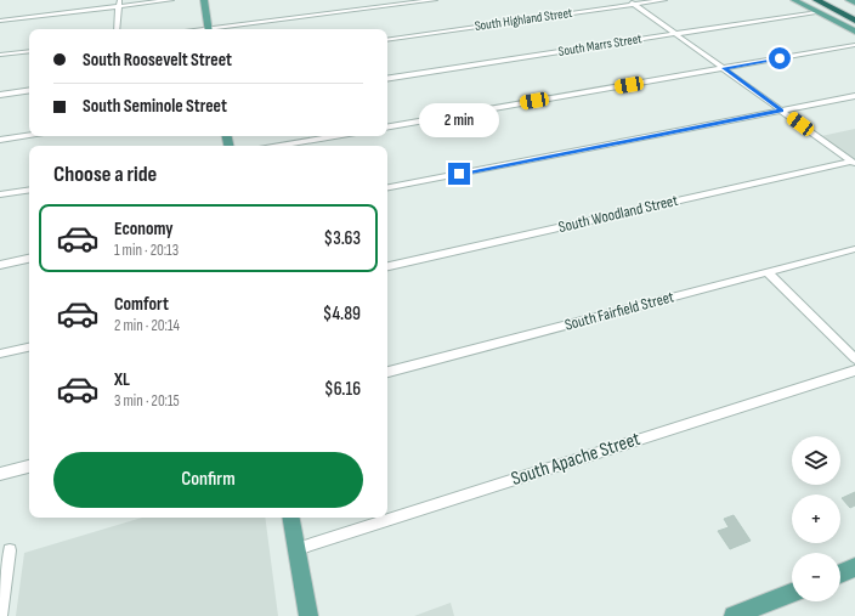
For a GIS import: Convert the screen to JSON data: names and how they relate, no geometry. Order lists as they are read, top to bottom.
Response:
{
  "streets": {
    "street": [
      "South Highland Street",
      "South Marrs Street",
      "South Woodland Street",
      "South Fairfield Street",
      "South Apache Street"
    ]
  },
  "page": {
    "banner": ["South Roosevelt Street", "South Seminole Street"],
    "bubble": "2 min",
    "heading": "Choose a ride",
    "list": [
      {
        "name": "Economy",
        "note": "1 min · 20:13",
        "value": "$3.63"
      },
      {
        "name": "Comfort",
        "note": "2 min · 20:14",
        "value": "$4.89"
      },
      {
        "name": "XL",
        "note": "3 min · 20:15",
        "value": "$6.16"
      }
    ],
    "map_buttons": ["+", "−"],
    "buttons": "Confirm"
  }
}
